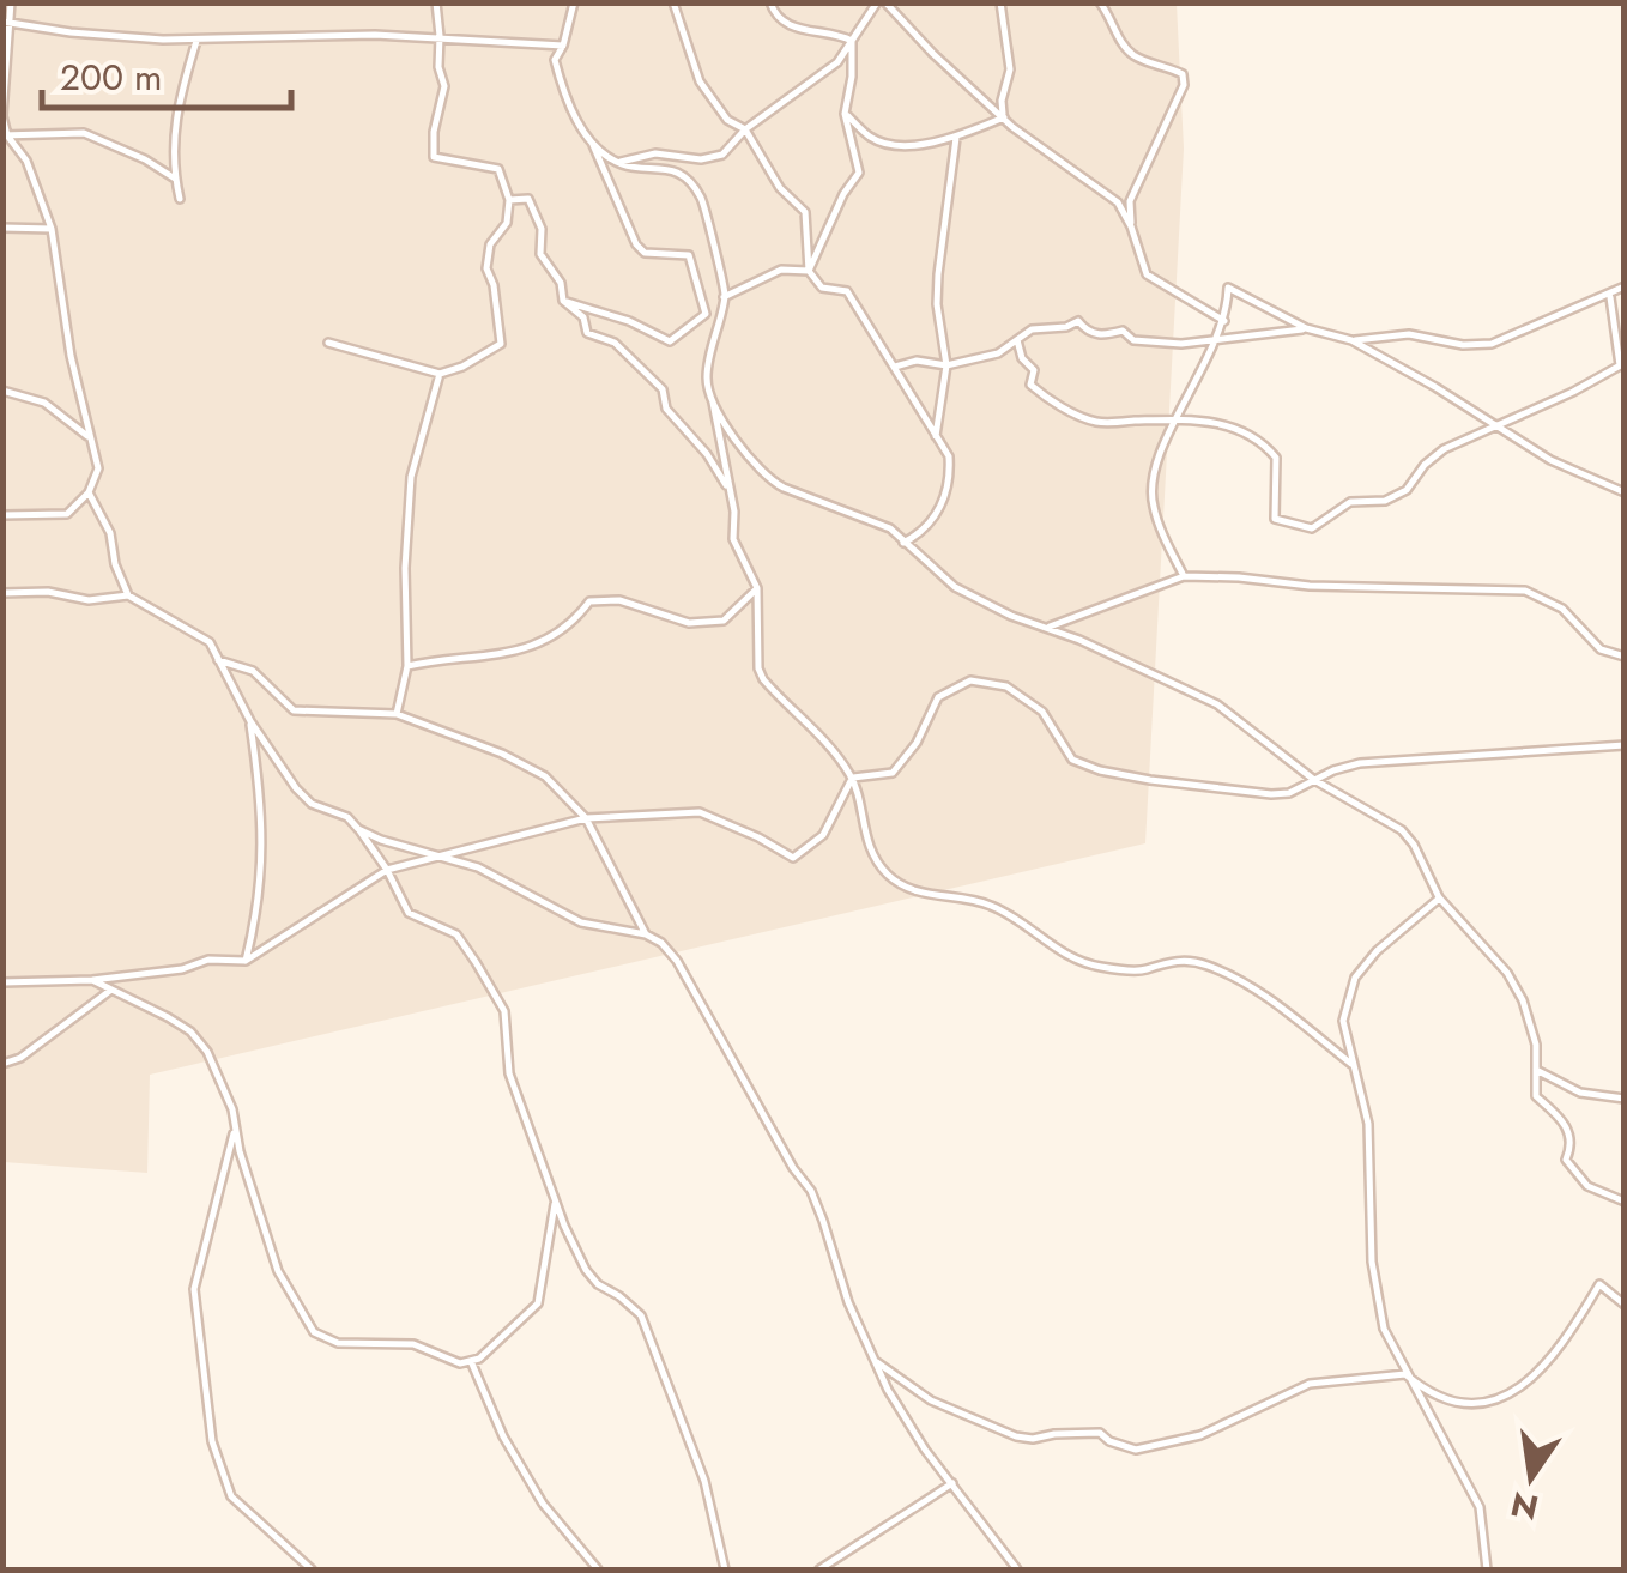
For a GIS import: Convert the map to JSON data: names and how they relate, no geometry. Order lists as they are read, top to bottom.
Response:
{
  "scale_bar": "200 m",
  "north": "bottom"
}
